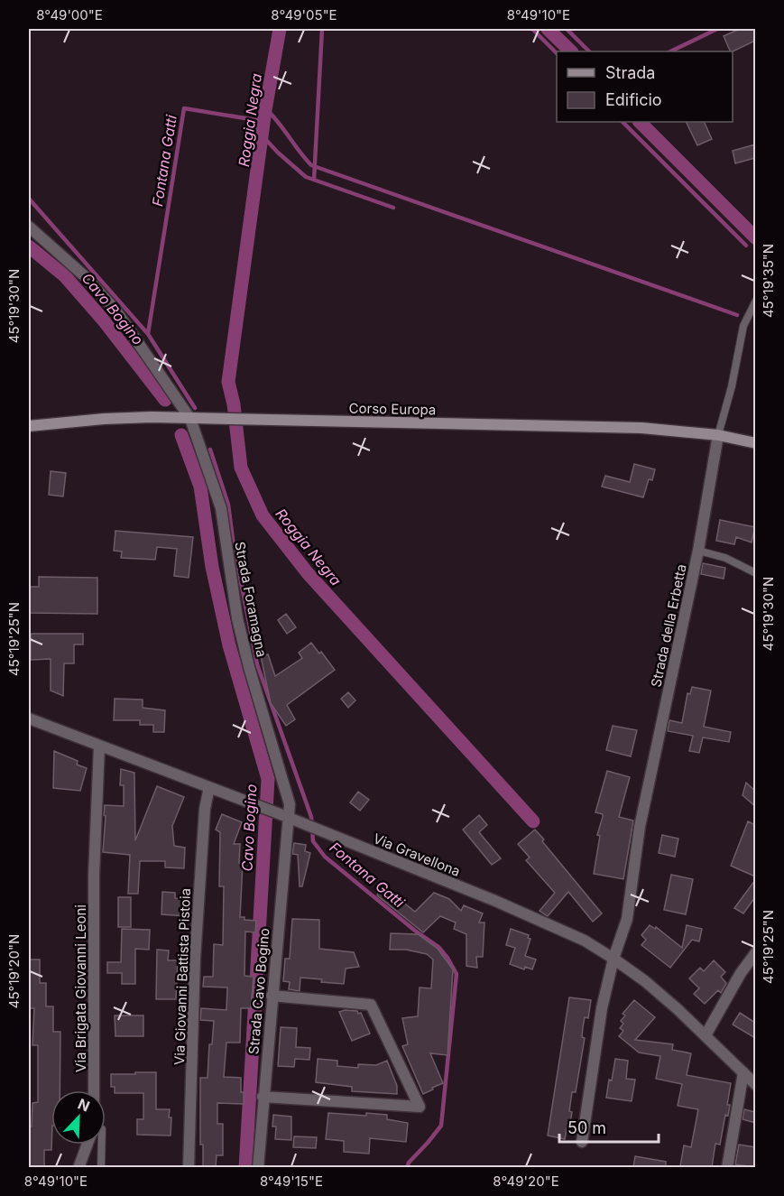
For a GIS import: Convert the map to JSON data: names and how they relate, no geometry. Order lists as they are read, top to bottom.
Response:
{
  "streets": {
    "main road": ["Corso Europa"],
    "street": [
      "Strada Foramagna",
      "Strada della Erbetta",
      "Via Gravellona",
      "Via Giovanni Battista Pistoia",
      "Via Brigata Giovanni Leoni",
      "Strada Cavo Bogino"
    ]
  },
  "crossings": [
    ["Corso Europa", "Strada Foramagna"],
    ["Corso Europa", "Strada della Erbetta"],
    ["Strada Foramagna", "Via Gravellona"],
    ["Strada Foramagna", "Strada Cavo Bogino"],
    ["Strada della Erbetta", "Via Gravellona"],
    ["Via Gravellona", "Via Giovanni Battista Pistoia"],
    ["Via Gravellona", "Via Brigata Giovanni Leoni"],
    ["Via Gravellona", "Strada Cavo Bogino"]
  ],
  "water": ["Roggia Negra", "Fontana Gatti", "Cavo Bogino"],
  "legend": ["Strada", "Edificio"],
  "scale_bar": "50 m",
  "north": "top right",
  "coordinates": [
    "8°49'00\"E",
    "8°49'05\"E",
    "8°49'10\"E",
    "45°19'35\"N",
    "45°19'30\"N",
    "45°19'25\"N",
    "45°19'20\"N",
    "8°49'15\"E",
    "8°49'20\"E"
  ]
}
